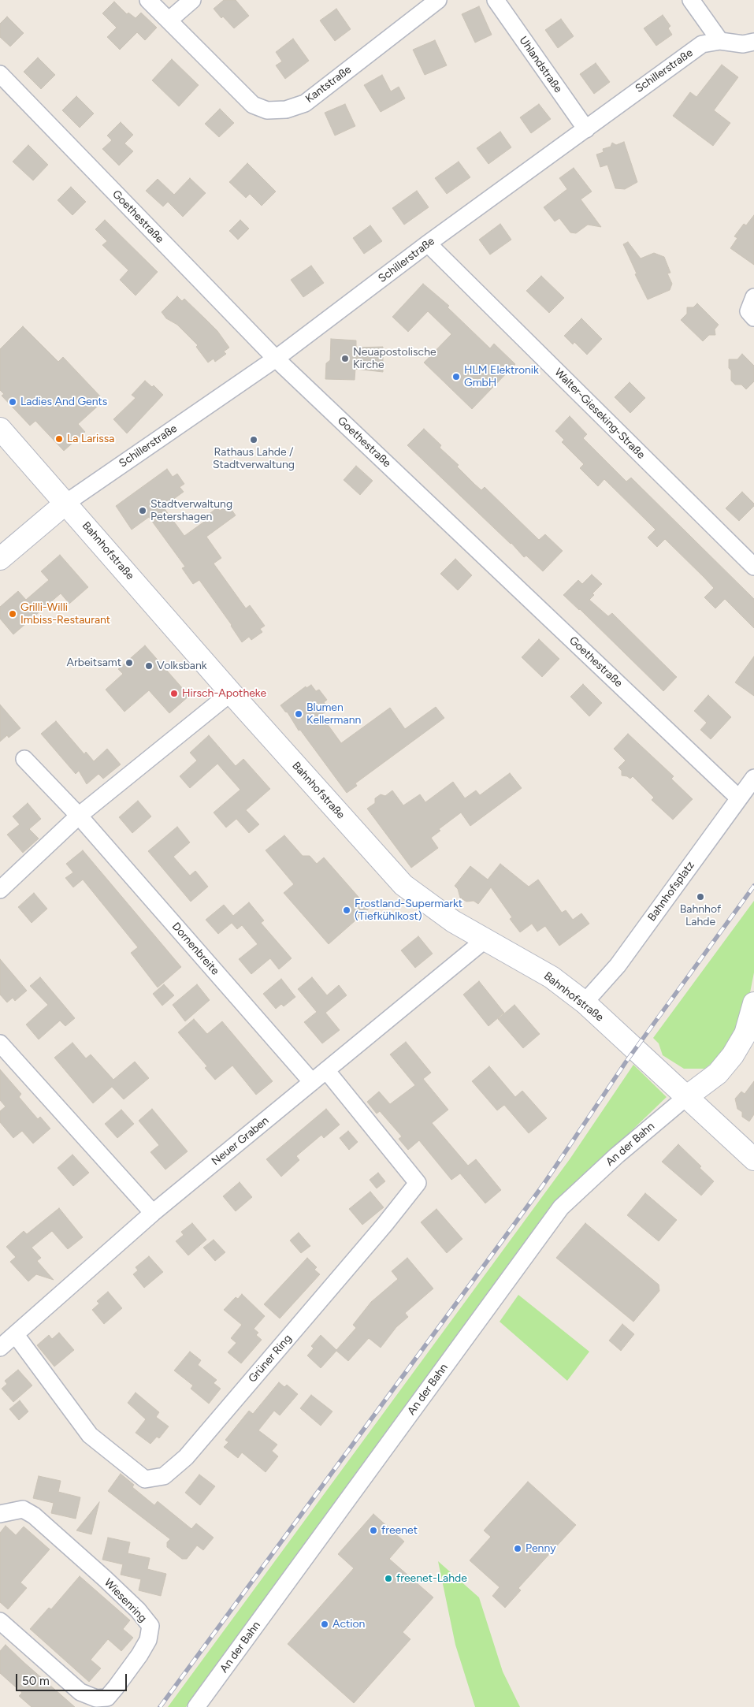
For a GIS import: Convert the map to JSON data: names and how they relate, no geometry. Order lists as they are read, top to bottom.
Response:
{
  "streets": {
    "street": [
      "Uhlandstraße",
      "Schillerstraße",
      "Kantstraße",
      "Goethestraße",
      "Walter-Gieseking-Straße",
      "Bahnhofstraße",
      "Bahnhofsplatz",
      "Dornenbreite",
      "Neuer Graben",
      "An der Bahn",
      "Grüner Ring",
      "Wiesenring"
    ]
  },
  "crossings": [
    ["Uhlandstraße", "Schillerstraße"],
    ["Schillerstraße", "Goethestraße"],
    ["Schillerstraße", "Walter-Gieseking-Straße"],
    ["Schillerstraße", "Bahnhofstraße"],
    ["Goethestraße", "Bahnhofsplatz"],
    ["Bahnhofstraße", "Bahnhofsplatz"],
    ["Bahnhofstraße", "Neuer Graben"],
    ["Bahnhofstraße", "An der Bahn"],
    ["Dornenbreite", "Neuer Graben"],
    ["Neuer Graben", "Grüner Ring"]
  ],
  "places": [
    "Neuapostolische Kirche",
    "HLM Elektronik GmbH",
    "Ladies And Gents",
    "La Larissa",
    "Rathaus Lahde / Stadtverwaltung",
    "Stadtverwaltung Petershagen",
    "Grilli-Willi Imbiss-Restaurant",
    "Arbeitsamt",
    "Volksbank",
    "Hirsch-Apotheke",
    "Blumen Kellermann",
    "Bahnhof Lahde",
    "Frostland-Supermarkt (Tiefkühlkost)",
    "freenet",
    "Penny",
    "freenet-Lahde",
    "Action"
  ],
  "scale_bar": "50 m"
}
